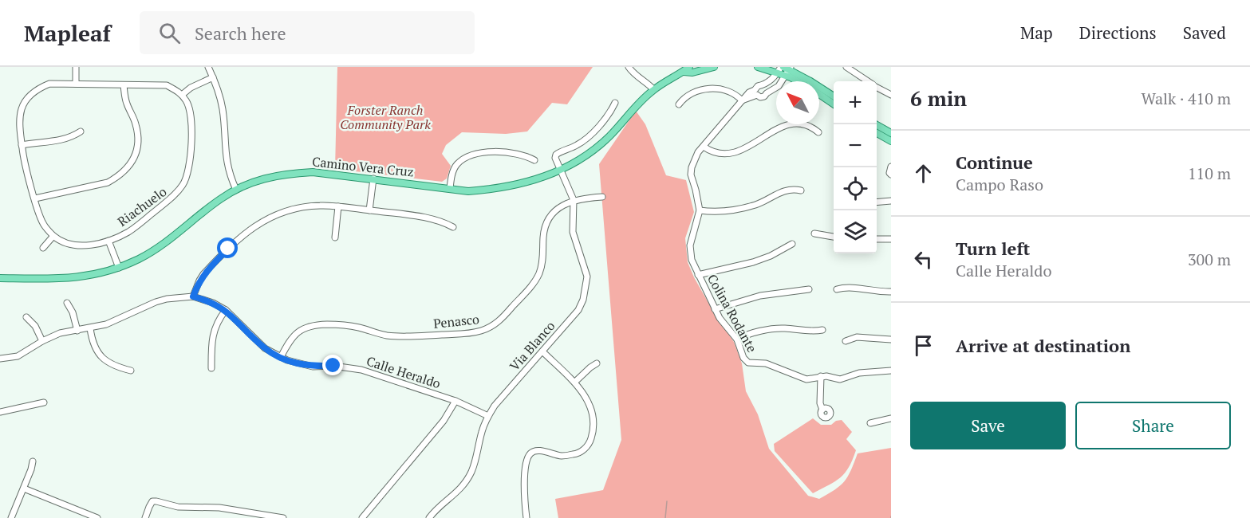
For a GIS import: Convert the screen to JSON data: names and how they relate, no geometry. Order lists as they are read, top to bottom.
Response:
{
  "streets": {
    "main road": ["Camino Vera Cruz"],
    "street": [
      "Riachuelo",
      "Colina Rodante",
      "Penasco",
      "Via Blanco",
      "Calle Heraldo"
    ]
  },
  "crossings": [
    ["Camino Vera Cruz", "Via Blanco"],
    ["Penasco", "Via Blanco"],
    ["Penasco", "Calle Heraldo"],
    ["Via Blanco", "Calle Heraldo"]
  ],
  "parks": ["Forster Ranch Community Park"],
  "north": "top left",
  "page": {
    "header": "Mapleaf",
    "search": "Search here",
    "nav": ["Map", "Directions", "Saved"],
    "heading": ["6 min", "Walk · 410 m"],
    "map_buttons": ["+", "−"],
    "list": [
      ["Continue", "Campo Raso", "110 m"],
      ["Turn left", "Calle Heraldo", "300 m"],
      "Arrive at destination"
    ],
    "buttons": ["Save", "Share"]
  }
}
